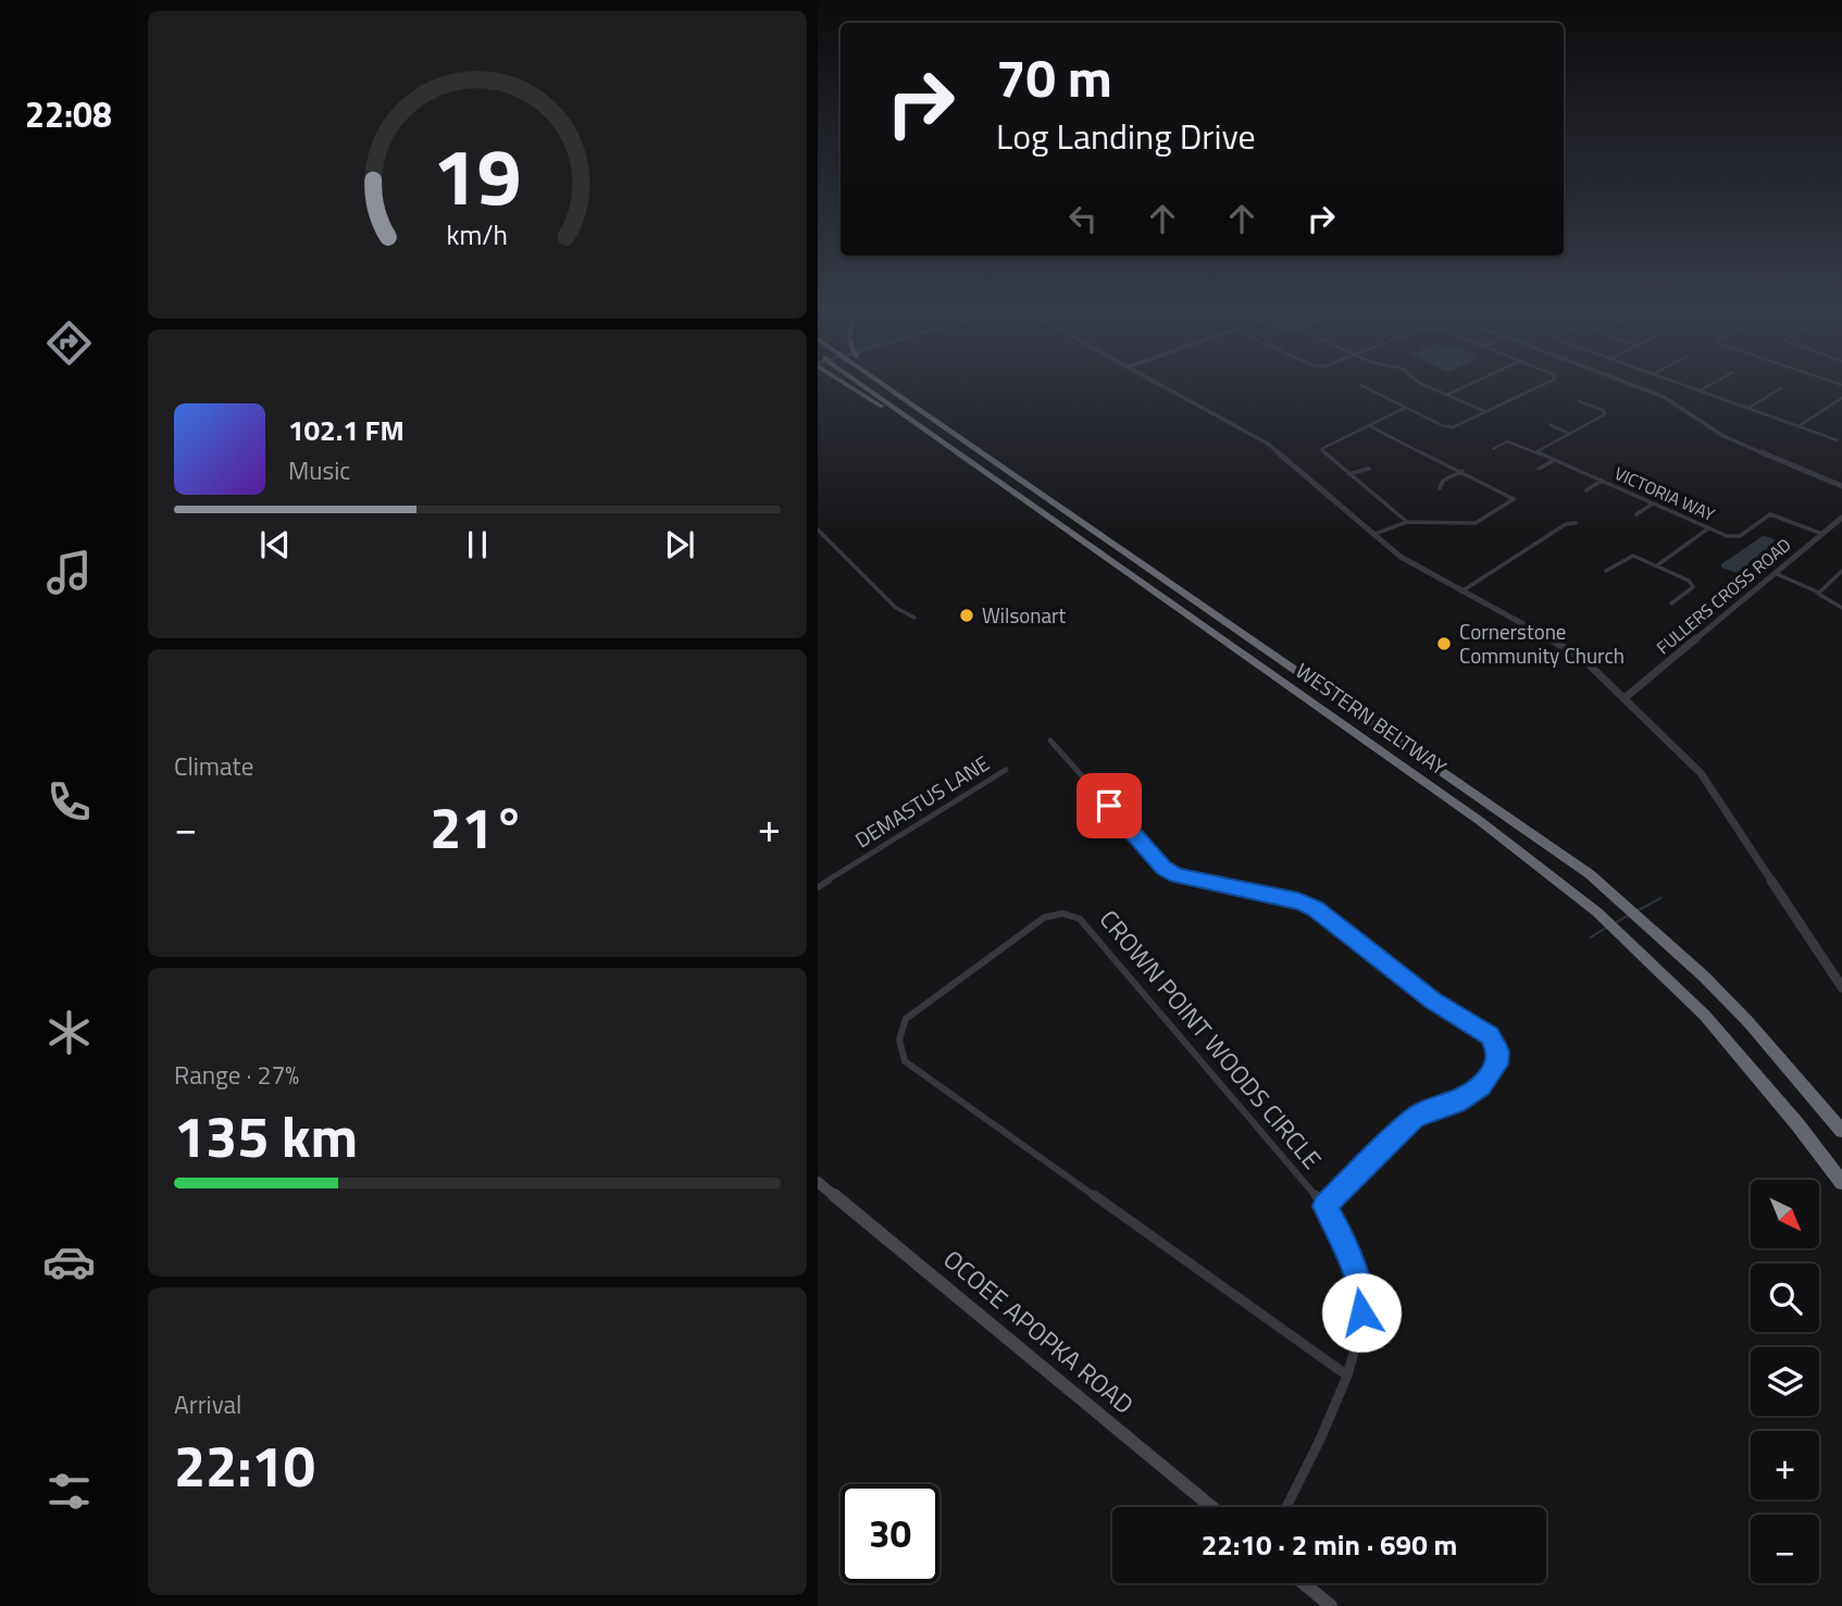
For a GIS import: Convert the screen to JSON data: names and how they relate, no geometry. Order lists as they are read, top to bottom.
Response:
{
  "streets": {
    "highway": ["WESTERN BELTWAY"],
    "main road": ["OCOEE APOPKA ROAD"],
    "street": [
      "VICTORIA WAY",
      "FULLERS CROSS ROAD",
      "DEMASTUS LANE",
      "CROWN POINT WOODS CIRCLE"
    ]
  },
  "crossings": [
    ["VICTORIA WAY", "FULLERS CROSS ROAD"]
  ],
  "places": ["Wilsonart", "Cornerstone Community Church"],
  "north": "bottom right",
  "page": {
    "tabs": "22:08",
    "turn": ["70 m", "Log Landing Drive"],
    "song": ["102.1 FM", "Music"],
    "tile": [
      "Climate",
      ["Range · 27%", "135 km"],
      ["Arrival", "22:10"]
    ],
    "heat": ["−", "21°", "+"],
    "map_buttons": ["+", "−"],
    "limit": "30",
    "trip": "22:10 · 2 min · 690 m",
    "gauge": ["19", "km/h"]
  }
}
